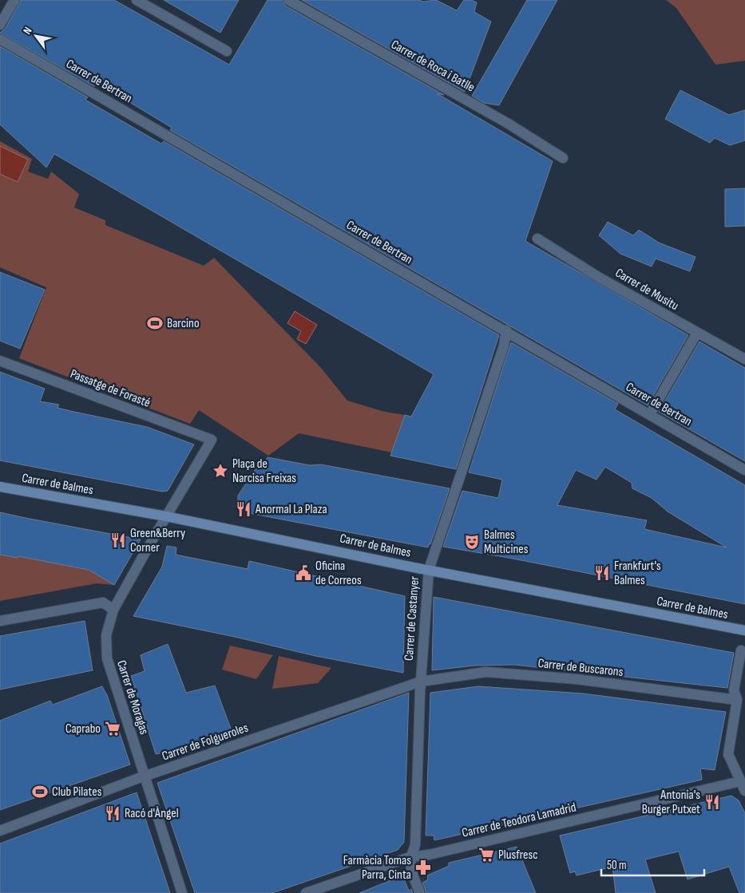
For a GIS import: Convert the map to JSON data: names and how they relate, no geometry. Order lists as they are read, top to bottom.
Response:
{
  "streets": {
    "main road": ["Carrer de Balmes"],
    "street": [
      "Carrer de Roca i Batlle",
      "Carrer de Bertran",
      "Carrer de Musitu",
      "Passatge de Forasté",
      "Carrer de Castanyer",
      "Carrer de Buscarons",
      "Carrer de Moragas",
      "Carrer de Folgueroles",
      "Carrer de Teodora Lamadrid"
    ]
  },
  "crossings": [
    ["Carrer de Bertran", "Carrer de Castanyer"],
    ["Passatge de Forasté", "Carrer de Balmes"],
    ["Passatge de Forasté", "Carrer de Moragas"],
    ["Carrer de Balmes", "Carrer de Castanyer"],
    ["Carrer de Balmes", "Carrer de Moragas"],
    ["Carrer de Castanyer", "Carrer de Buscarons"],
    ["Carrer de Castanyer", "Carrer de Folgueroles"],
    ["Carrer de Castanyer", "Carrer de Teodora Lamadrid"],
    ["Carrer de Buscarons", "Carrer de Folgueroles"],
    ["Carrer de Moragas", "Carrer de Folgueroles"]
  ],
  "places": {
    "sports": ["Barcino", "Club Pilates"],
    "place": ["Plaça de Narcisa Freixas"],
    "restaurant": [
      "Anormal La Plaza",
      "Green&Berry Corner",
      "Frankfurt's Balmes",
      "Antonia's Burger Putxet",
      "Racó d'Àngel"
    ],
    "theatre": ["Balmes Multicines"],
    "public building": ["Oficina de Correos"],
    "supermarket": ["Caprabo", "Plusfresc"],
    "pharmacy": ["Farmàcia Tomas Parra, Cinta"]
  },
  "scale_bar": "50 m",
  "north": "top left"
}
